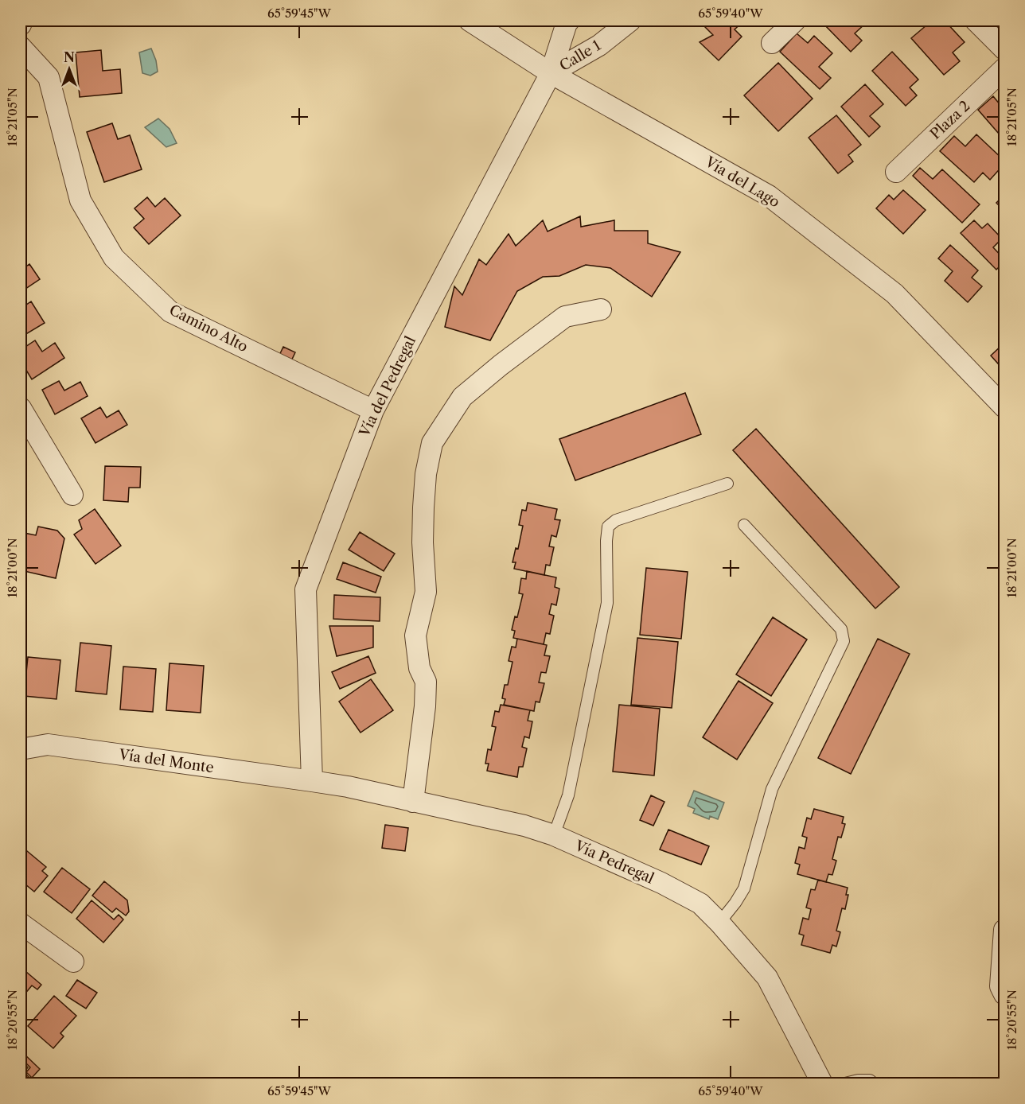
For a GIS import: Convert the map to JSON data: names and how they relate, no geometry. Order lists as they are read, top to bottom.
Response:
{
  "streets": {
    "street": [
      "Calle 1",
      "Plaza 2",
      "Vía del Lago",
      "Camino Alto",
      "Vía del Pedregal",
      "Vía del Monte",
      "Vía Pedregal"
    ]
  },
  "crossings": [
    ["Calle 1", "Vía del Lago"],
    ["Calle 1", "Vía del Pedregal"],
    ["Vía del Lago", "Vía del Pedregal"],
    ["Camino Alto", "Vía del Pedregal"],
    ["Vía del Pedregal", "Vía del Monte"],
    ["Vía del Pedregal", "Vía Pedregal"],
    ["Vía del Monte", "Vía Pedregal"]
  ],
  "north": "top",
  "coordinates": [
    "65°59'45\"W",
    "65°59'40\"W",
    "18°21'05\"N",
    "18°21'00\"N",
    "18°20'55\"N"
  ]
}
